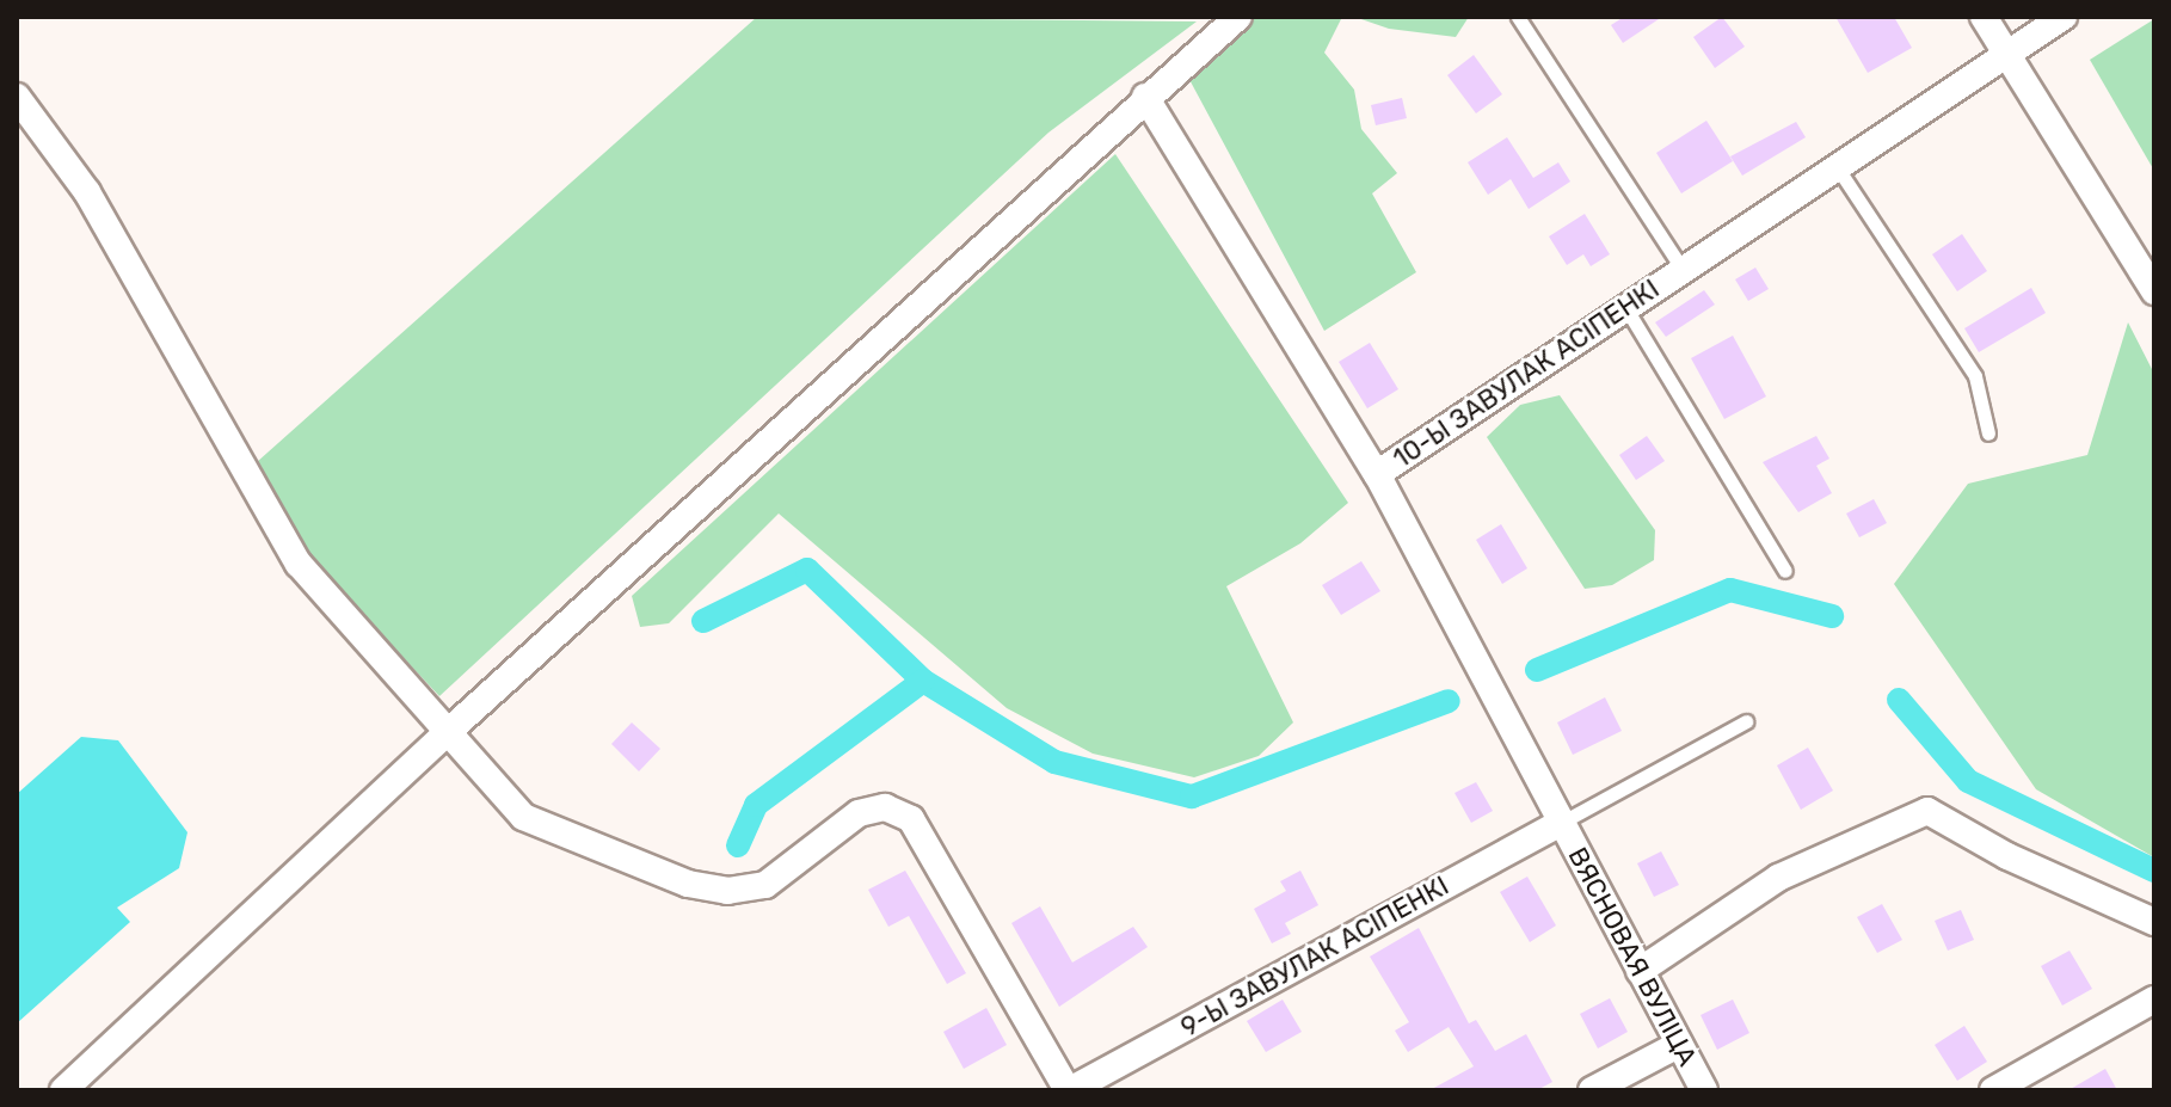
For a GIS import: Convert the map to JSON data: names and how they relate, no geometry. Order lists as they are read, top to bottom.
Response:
{
  "streets": {
    "street": ["10-Ы ЗАВУЛАК АСІПЕНКІ", "9-Ы ЗАВУЛАК АСІПЕНКІ", "ВЯСНОВАЯ ВУЛІЦА"]
  },
  "crossings": [
    ["10-Ы ЗАВУЛАК АСІПЕНКІ", "9-Ы ЗАВУЛАК АСІПЕНКІ"],
    ["10-Ы ЗАВУЛАК АСІПЕНКІ", "ВЯСНОВАЯ ВУЛІЦА"],
    ["9-Ы ЗАВУЛАК АСІПЕНКІ", "ВЯСНОВАЯ ВУЛІЦА"]
  ]
}
